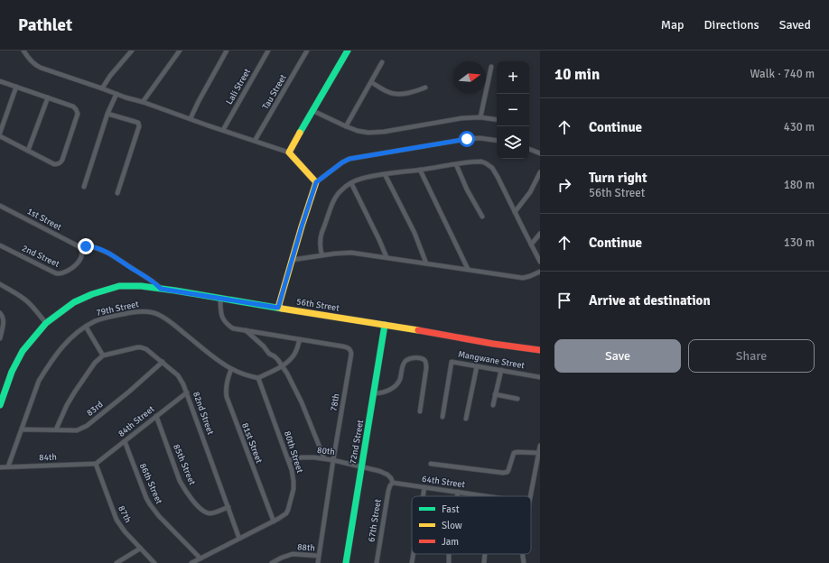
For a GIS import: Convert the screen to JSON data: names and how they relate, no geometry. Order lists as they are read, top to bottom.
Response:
{
  "streets": {
    "street": [
      "Lali Street",
      "Tau Street",
      "1st Street",
      "2nd Street",
      "56th Street",
      "79th Street",
      "Mangwane Street",
      "78th",
      "83rd",
      "82nd Street",
      "84th Street",
      "72nd Street",
      "81st Street",
      "80th",
      "80th Street",
      "84th",
      "85th Street",
      "64th Street",
      "86th Street",
      "87th",
      "67th Street",
      "88th"
    ]
  },
  "crossings": [
    ["1st Street", "2nd Street"],
    ["56th Street", "78th"],
    ["56th Street", "72nd Street"],
    ["79th Street", "83rd"],
    ["79th Street", "81st Street"],
    ["79th Street", "80th Street"],
    ["79th Street", "84th"],
    ["78th", "80th"],
    ["78th", "88th"],
    ["83rd", "82nd Street"],
    ["82nd Street", "84th Street"],
    ["82nd Street", "80th Street"],
    ["82nd Street", "85th Street"],
    ["84th Street", "84th"],
    ["84th Street", "85th Street"],
    ["84th Street", "86th Street"],
    ["84th Street", "87th"],
    ["72nd Street", "80th"],
    ["81st Street", "80th Street"],
    ["80th", "80th Street"],
    ["80th Street", "86th Street"],
    ["84th", "87th"],
    ["64th Street", "67th Street"]
  ],
  "legend": ["Fast", "Slow", "Jam"],
  "north": "right",
  "page": {
    "header": "Pathlet",
    "nav": ["Map", "Directions", "Saved"],
    "heading": ["10 min", "Walk · 740 m"],
    "map_buttons": ["+", "−"],
    "list": [
      ["Continue", "430 m"],
      ["Turn right", "56th Street", "180 m"],
      ["Continue", "130 m"],
      "Arrive at destination"
    ],
    "buttons": ["Save", "Share"]
  }
}
